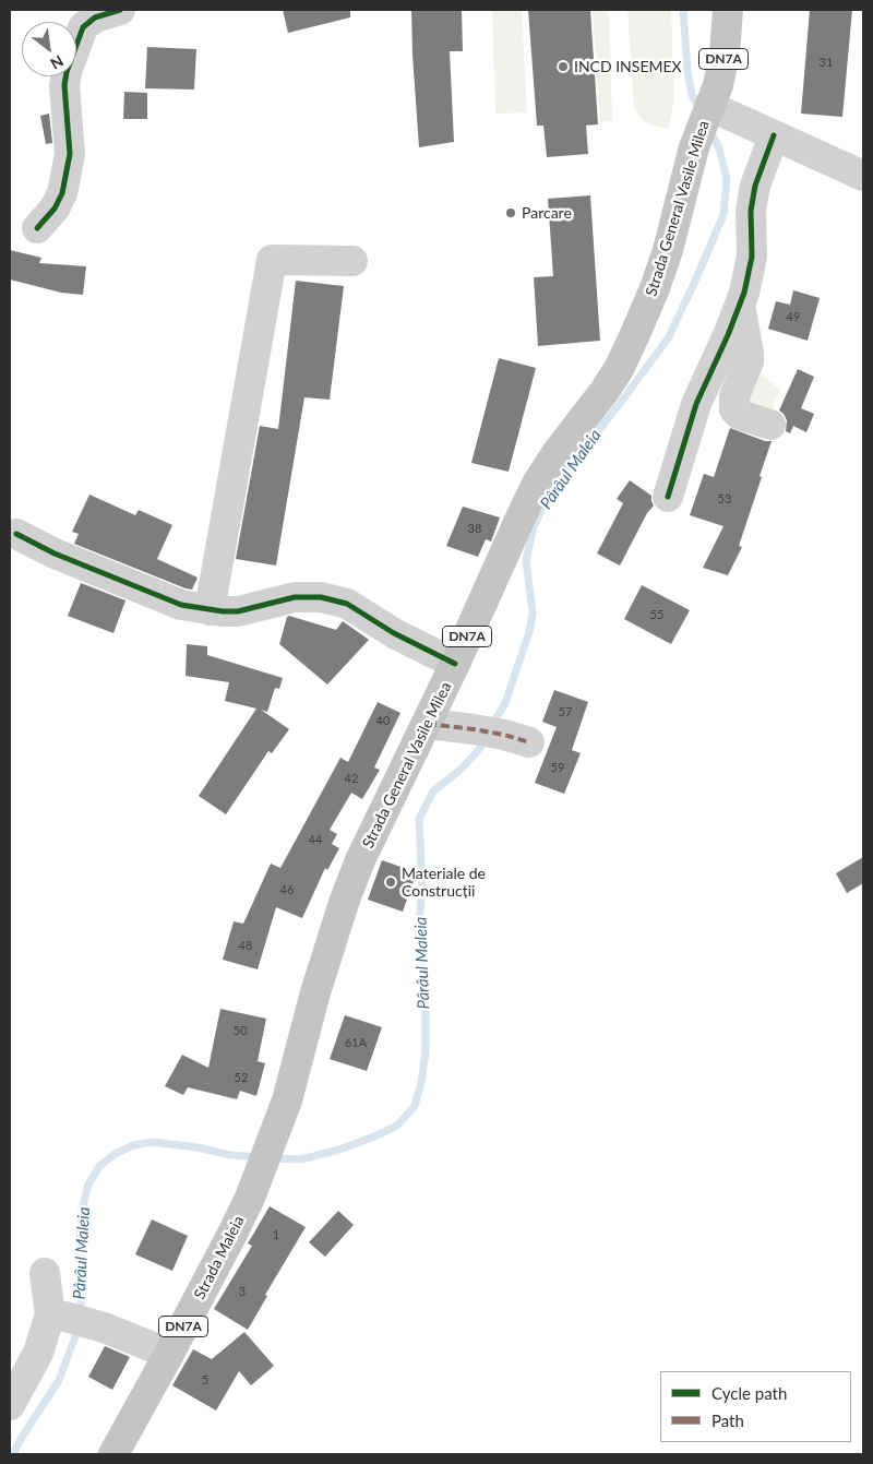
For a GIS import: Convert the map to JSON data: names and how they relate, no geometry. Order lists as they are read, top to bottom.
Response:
{
  "streets": {
    "main road": ["DN7A", "Strada General Vasile Milea", "Strada Maleia"]
  },
  "crossings": [
    ["Strada General Vasile Milea", "Strada Maleia"]
  ],
  "water": ["Pârâul Maleia"],
  "places": ["INCD INSEMEX", "Parcare", "Materiale de Construcții"],
  "house_numbers": [
    "31",
    "49",
    "53",
    "38",
    "55",
    "57",
    "40",
    "59",
    "42",
    "44",
    "46",
    "48",
    "50",
    "61A",
    "52",
    "1",
    "3",
    "5"
  ],
  "legend": ["Cycle path", "Path"],
  "north": "bottom right"
}
